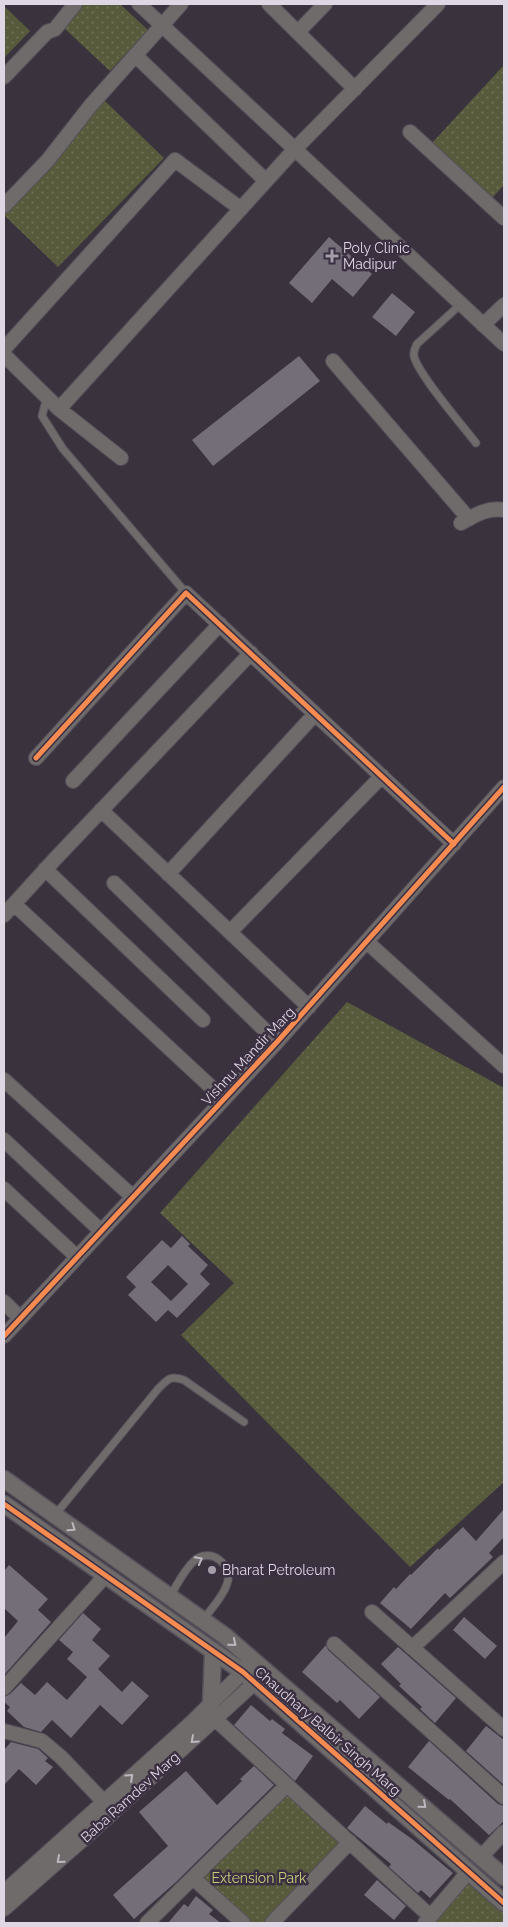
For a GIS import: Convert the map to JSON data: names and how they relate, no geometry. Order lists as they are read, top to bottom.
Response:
{
  "streets": {
    "street": ["Vishnu Mandir Marg", "Chaudhary Balbir Singh Marg", "Baba Ramdev Marg"]
  },
  "crossings": [
    ["Chaudhary Balbir Singh Marg", "Baba Ramdev Marg"]
  ],
  "parks": ["Extension Park"],
  "places": {
    "health": ["Poly Clinic Madipur"],
    "other": ["Bharat Petroleum"]
  }
}
